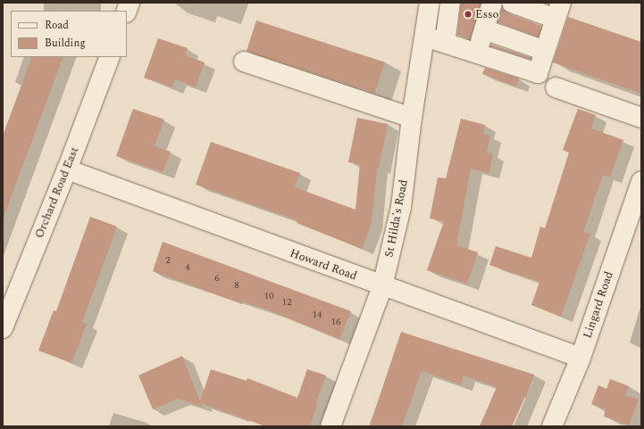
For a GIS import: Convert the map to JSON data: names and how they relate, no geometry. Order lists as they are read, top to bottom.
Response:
{
  "streets": {
    "street": [
      "Orchard Road East",
      "St Hilda's Road",
      "Howard Road",
      "Lingard Road"
    ]
  },
  "crossings": [
    ["Orchard Road East", "Howard Road"],
    ["St Hilda's Road", "Howard Road"],
    ["Howard Road", "Lingard Road"]
  ],
  "places": ["Esso"],
  "house_numbers": [
    "2",
    "4",
    "6",
    "8",
    "10",
    "12",
    "14",
    "16"
  ],
  "legend": ["Road", "Building"]
}
